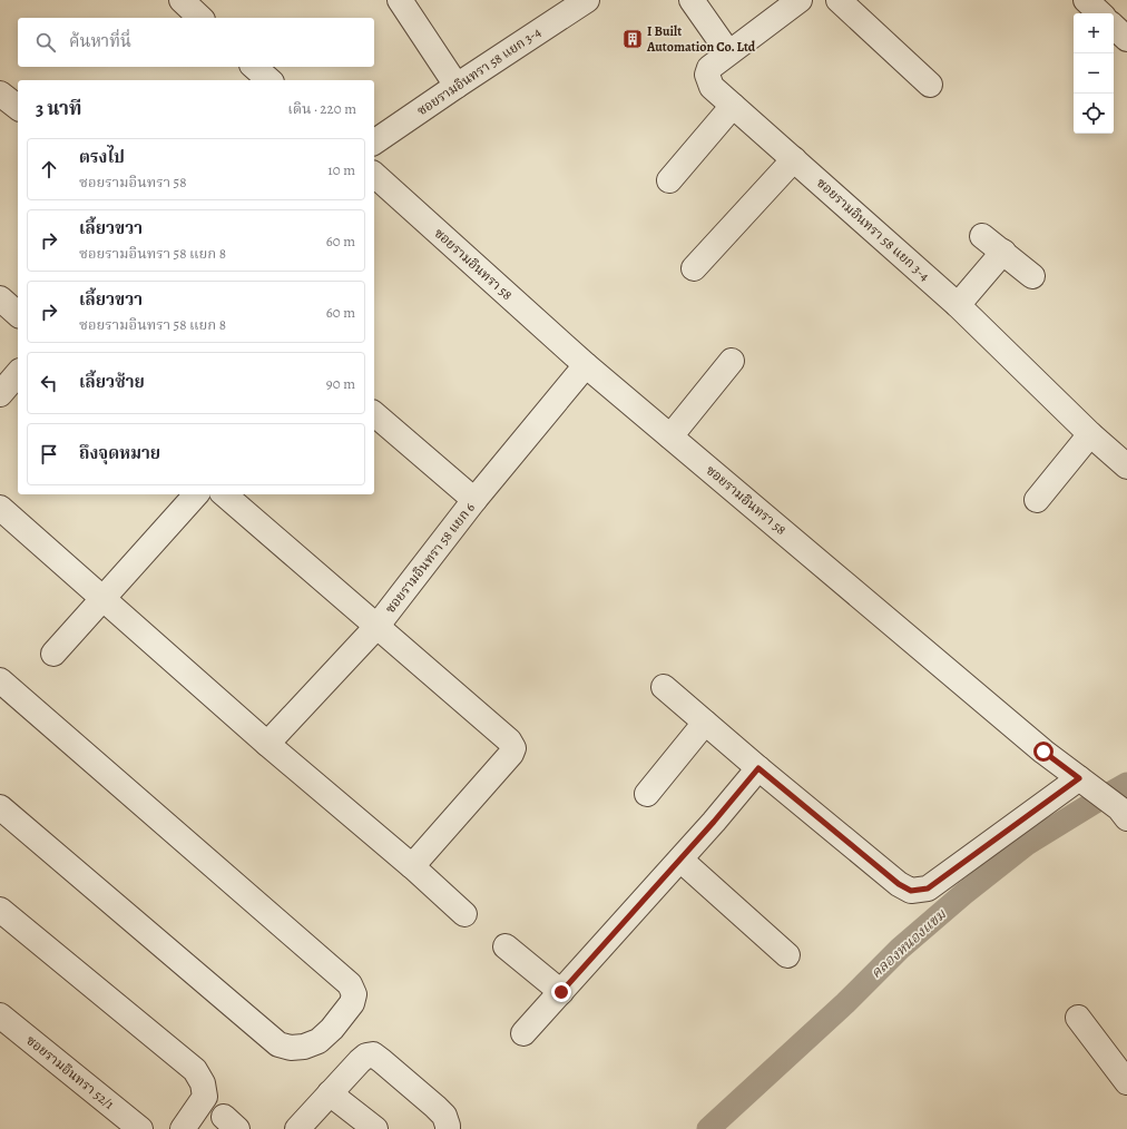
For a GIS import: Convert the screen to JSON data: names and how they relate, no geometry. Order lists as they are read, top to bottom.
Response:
{
  "streets": {
    "street": [
      "ซอยรามอินทรา 58 แยก 3-4",
      "ซอยรามอินทรา 58",
      "ซอยรามอินทรา 58 แยก 6",
      "ซอยรามอินทรา 52/1"
    ]
  },
  "crossings": [
    ["ซอยรามอินทรา 58", "ซอยรามอินทรา 58 แยก 6"]
  ],
  "water": ["คลองหนองแขม"],
  "places": {
    "building": ["I Built Automation Co. Ltd"]
  },
  "page": {
    "map_buttons": ["+", "−"],
    "search": "ค้นหาที่นี่",
    "heading": ["3 นาที", "เดิน · 220 m"],
    "list": [
      ["ตรงไป", "ซอยรามอินทรา 58", "10 m"],
      ["เลี้ยวขวา", "ซอยรามอินทรา 58 แยก 8", "60 m"],
      ["เลี้ยวขวา", "ซอยรามอินทรา 58 แยก 8", "60 m"],
      ["เลี้ยวซ้าย", "90 m"],
      "ถึงจุดหมาย"
    ]
  }
}
